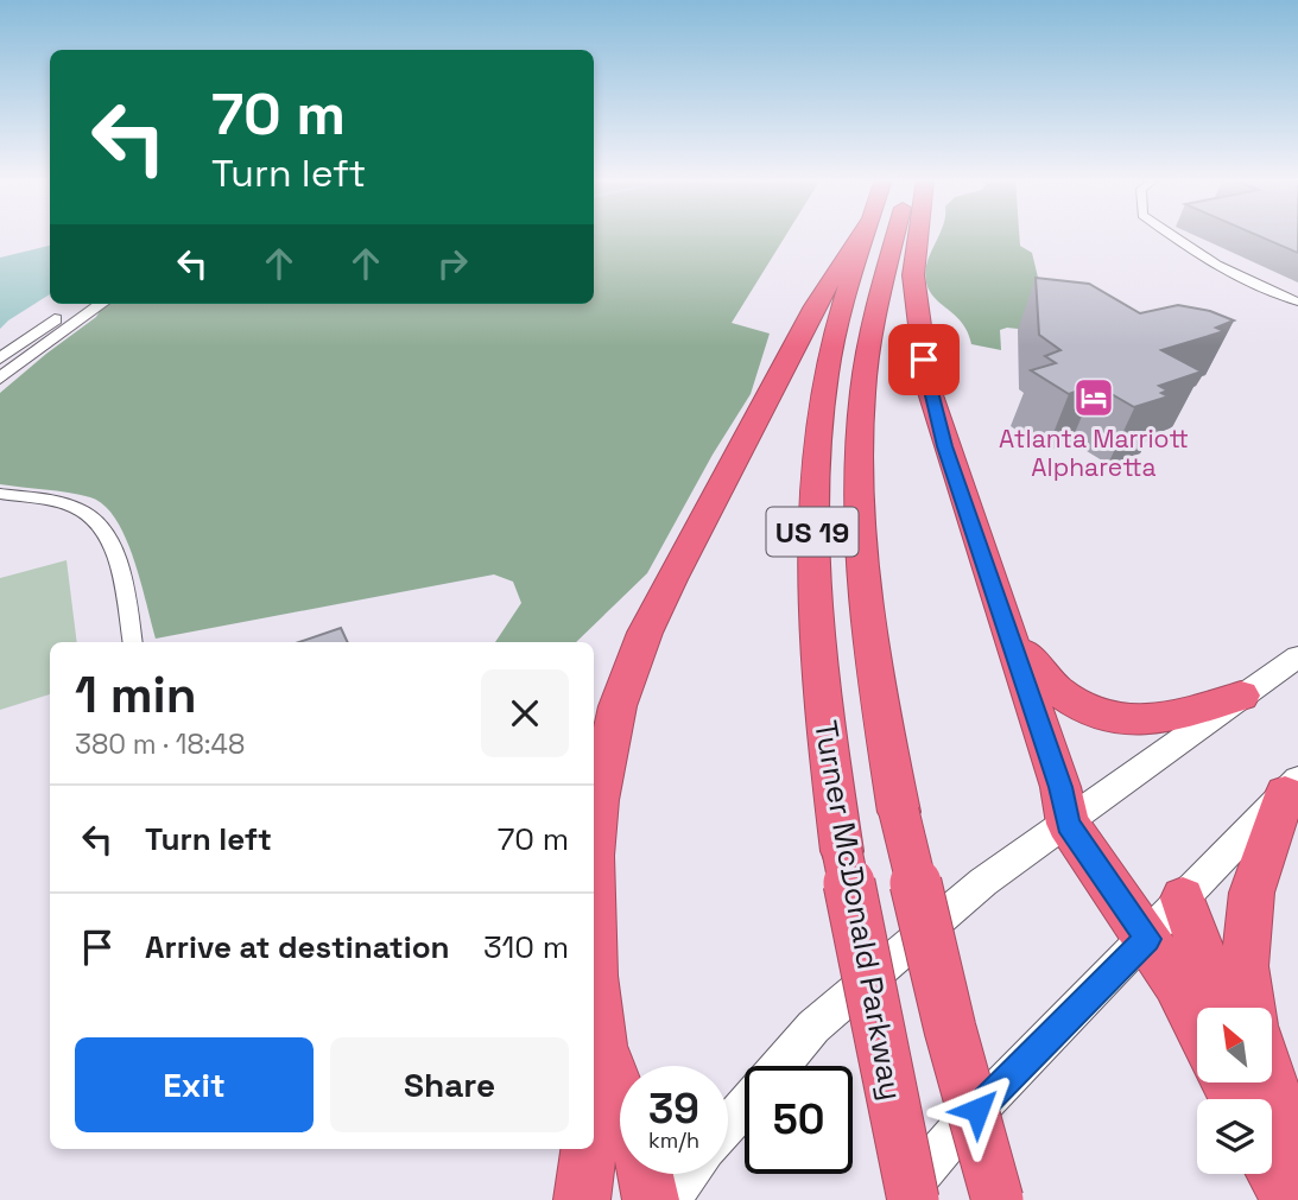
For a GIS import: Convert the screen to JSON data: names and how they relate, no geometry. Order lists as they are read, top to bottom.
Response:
{
  "streets": {
    "highway": ["US 19", "Turner McDonald Parkway"]
  },
  "places": {
    "hotel": ["Atlanta Marriott Alpharetta"]
  },
  "north": "top left",
  "page": {
    "turn": ["70 m", "Turn left"],
    "heading": ["1 min", "380 m · 18:48"],
    "list": [
      {
        "name": "Turn left",
        "value": "70 m"
      },
      {
        "name": "Arrive at destination",
        "value": "310 m"
      }
    ],
    "buttons": ["Exit", "Share"],
    "speed": "39 km/h",
    "limit": "50"
  }
}
